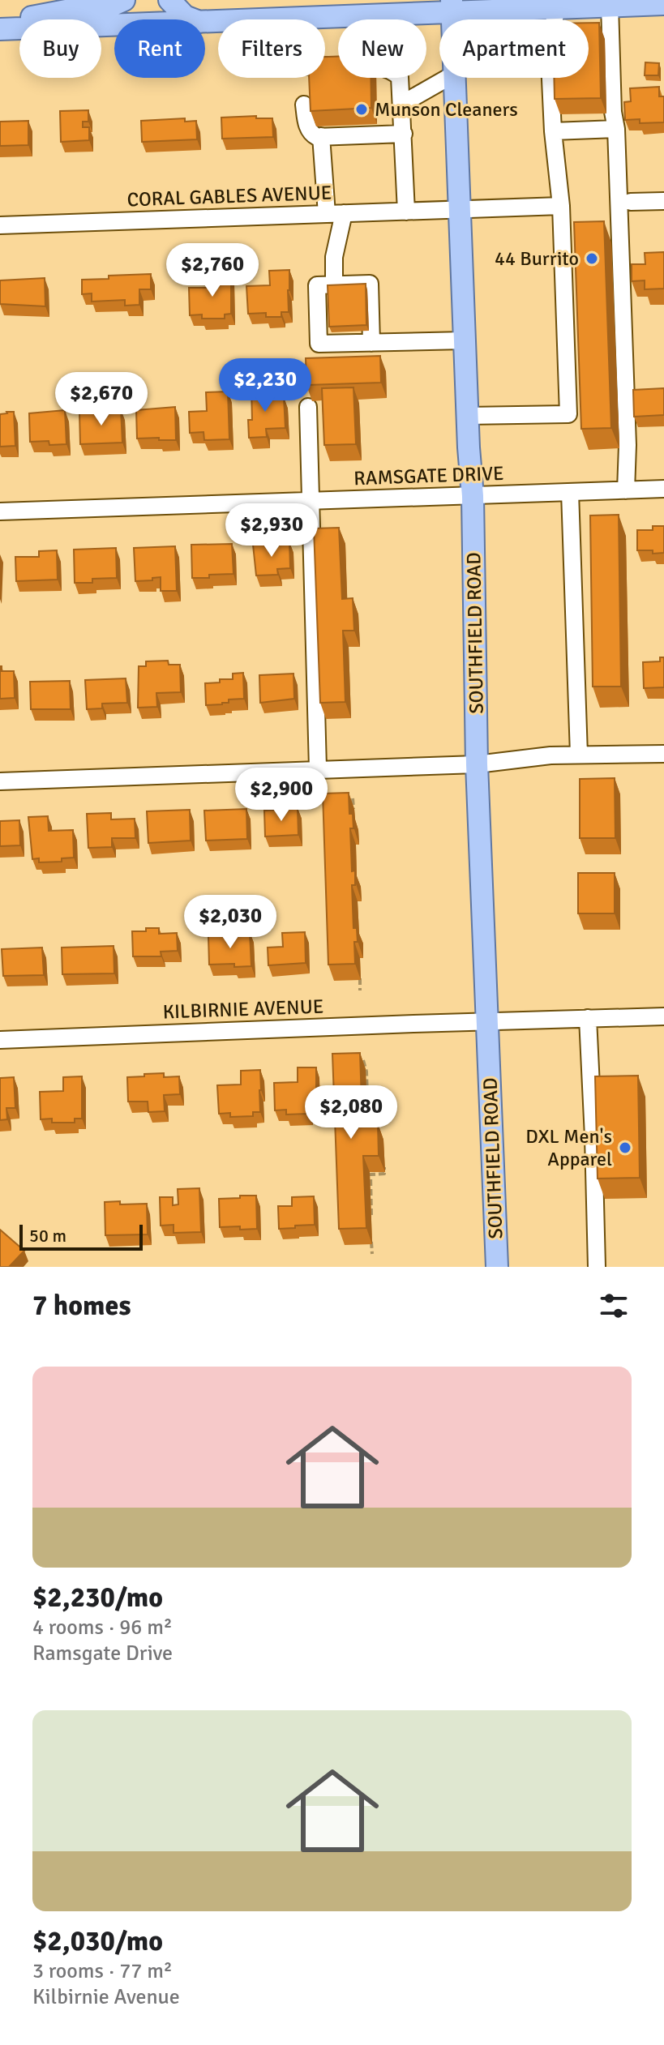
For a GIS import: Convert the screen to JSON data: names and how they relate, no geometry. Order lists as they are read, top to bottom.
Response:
{
  "streets": {
    "main road": ["SOUTHFIELD ROAD"],
    "street": ["CORAL GABLES AVENUE", "RAMSGATE DRIVE", "KILBIRNIE AVENUE"]
  },
  "crossings": [
    ["CORAL GABLES AVENUE", "SOUTHFIELD ROAD"],
    ["RAMSGATE DRIVE", "SOUTHFIELD ROAD"],
    ["SOUTHFIELD ROAD", "KILBIRNIE AVENUE"]
  ],
  "places": ["Munson Cleaners", "44 Burrito", "DXL Men's Apparel"],
  "scale_bar": "50 m",
  "page": {
    "chip": [
      "Buy",
      "Rent",
      "Filters",
      "New",
      "Apartment"
    ],
    "price": [
      "$2,760",
      "$2,230",
      "$2,670",
      "$2,930",
      "$2,900",
      "$2,030",
      "$2,080"
    ],
    "scale": "50 m",
    "heading": "7 homes",
    "list": [
      {
        "name": "$2,230/mo",
        "note": "4 rooms · 96 m² · Ramsgate Drive"
      },
      {
        "name": "$2,030/mo",
        "note": "3 rooms · 77 m² · Kilbirnie Avenue"
      }
    ]
  }
}
